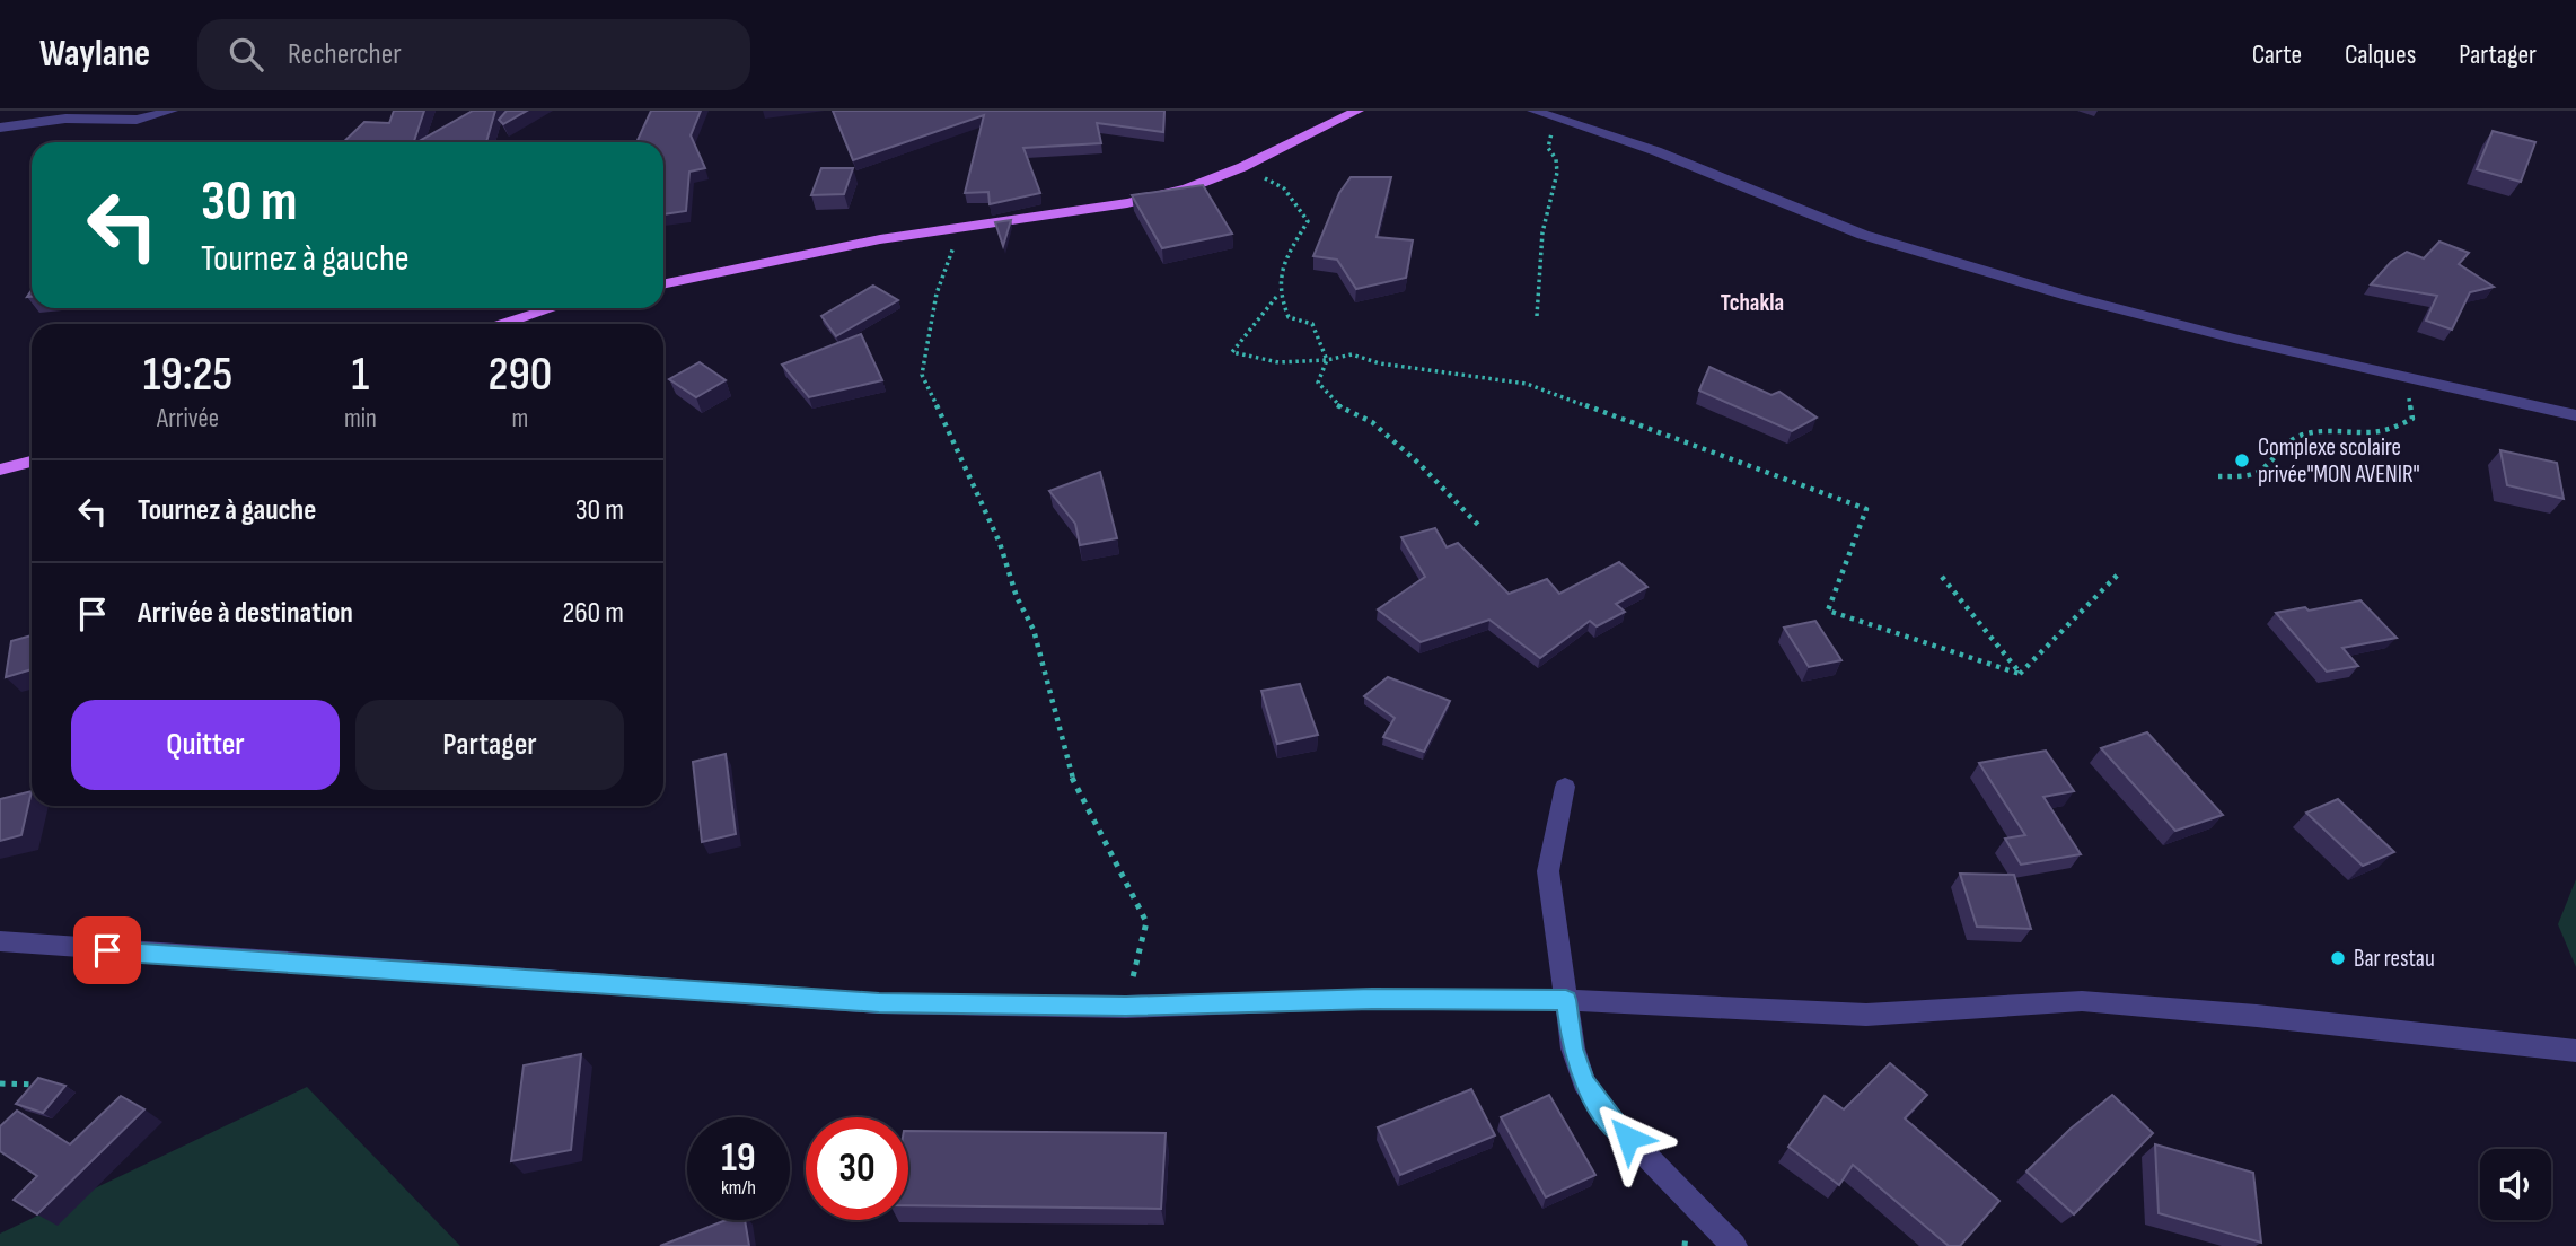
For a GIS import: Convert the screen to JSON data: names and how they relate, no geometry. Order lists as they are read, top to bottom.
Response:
{
  "districts": ["Tchakla"],
  "places": ["Complexe scolaire privée\"MON AVENIR\"", "Bar restau"],
  "page": {
    "header": "Waylane",
    "search": "Rechercher",
    "nav": ["Carte", "Calques", "Partager"],
    "turn": ["30 m", "Tournez à gauche"],
    "eta": [
      "19:25",
      "Arrivée",
      "1",
      "min",
      "290",
      "m"
    ],
    "list": [
      {
        "name": "Tournez à gauche",
        "value": "30 m"
      },
      {
        "name": "Arrivée à destination",
        "value": "260 m"
      }
    ],
    "buttons": ["Quitter", "Partager"],
    "speed": "19 km/h",
    "limit": "30"
  }
}
